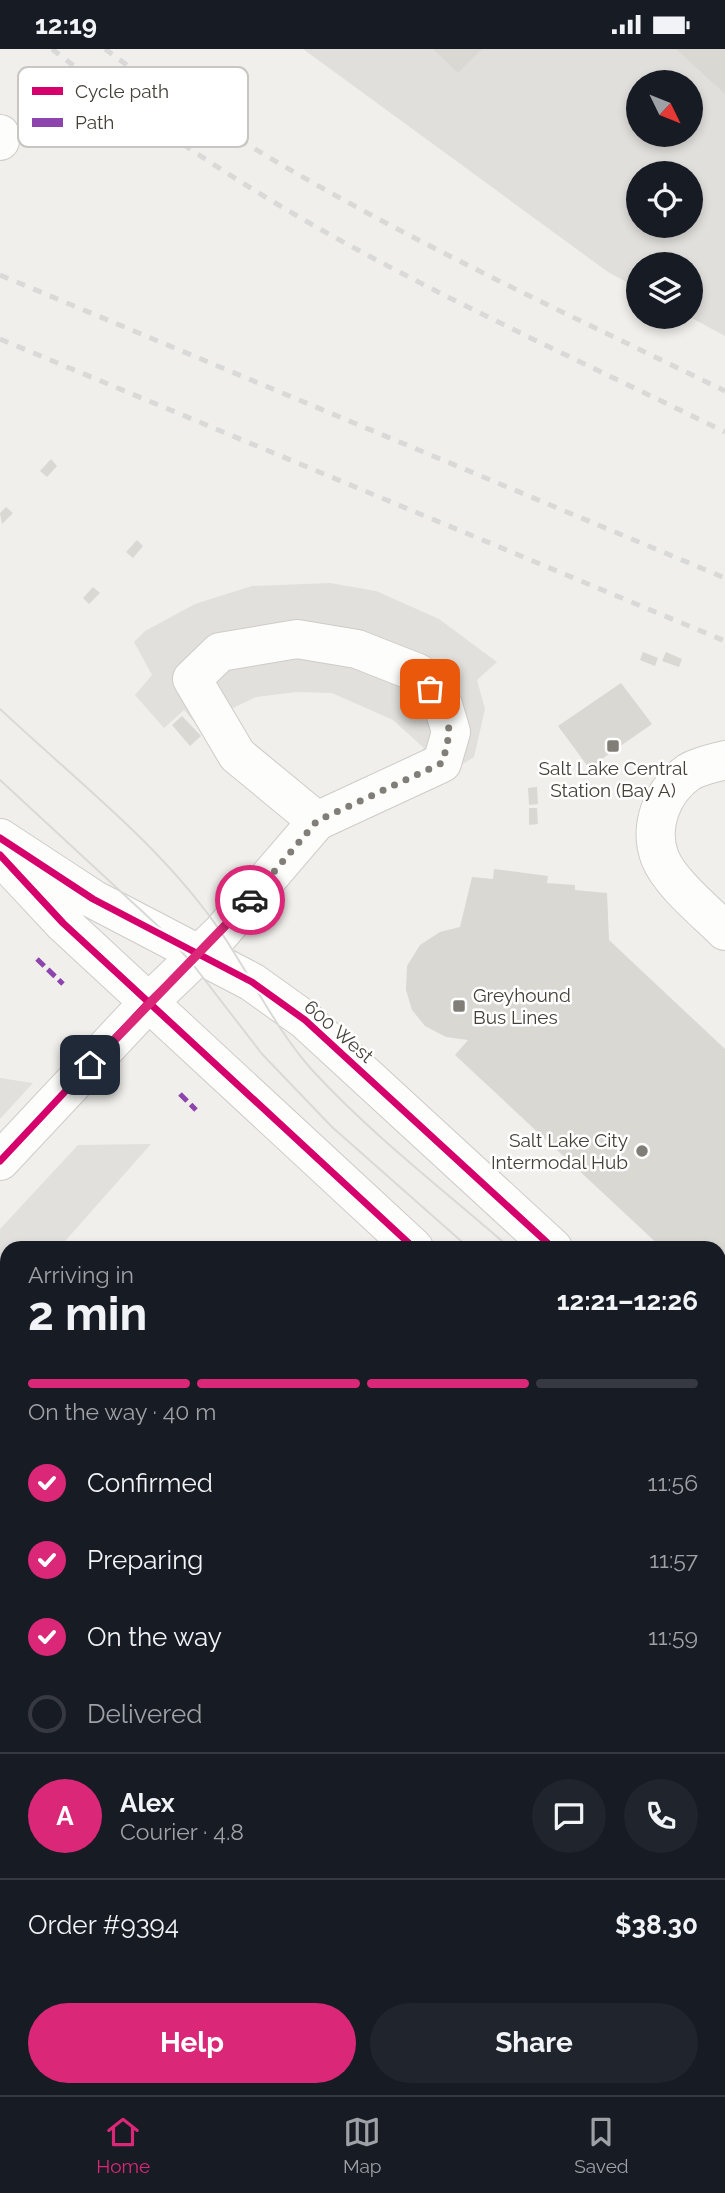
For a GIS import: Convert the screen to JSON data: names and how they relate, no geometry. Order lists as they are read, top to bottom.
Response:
{
  "streets": {
    "street": ["600 West"]
  },
  "places": {
    "transit": ["Salt Lake Central Station (Bay A)", "Greyhound Bus Lines"],
    "other": ["Salt Lake City Intermodal Hub"]
  },
  "legend": ["Cycle path", "Path"],
  "north": "bottom right",
  "page": {
    "status": "12:19",
    "heading": ["2 min", "Arriving in", "12:21–12:26"],
    "panel": [
      "Alex",
      "Courier · 4.8",
      "Order #9394",
      "$38.30"
    ],
    "bar": "On the way · 40 m",
    "list": [
      ["Confirmed", "11:56"],
      ["Preparing", "11:57"],
      ["On the way", "11:59"],
      "Delivered"
    ],
    "round": "A",
    "buttons": ["Help", "Share"],
    "tabs": ["Home", "Map", "Saved"]
  }
}
